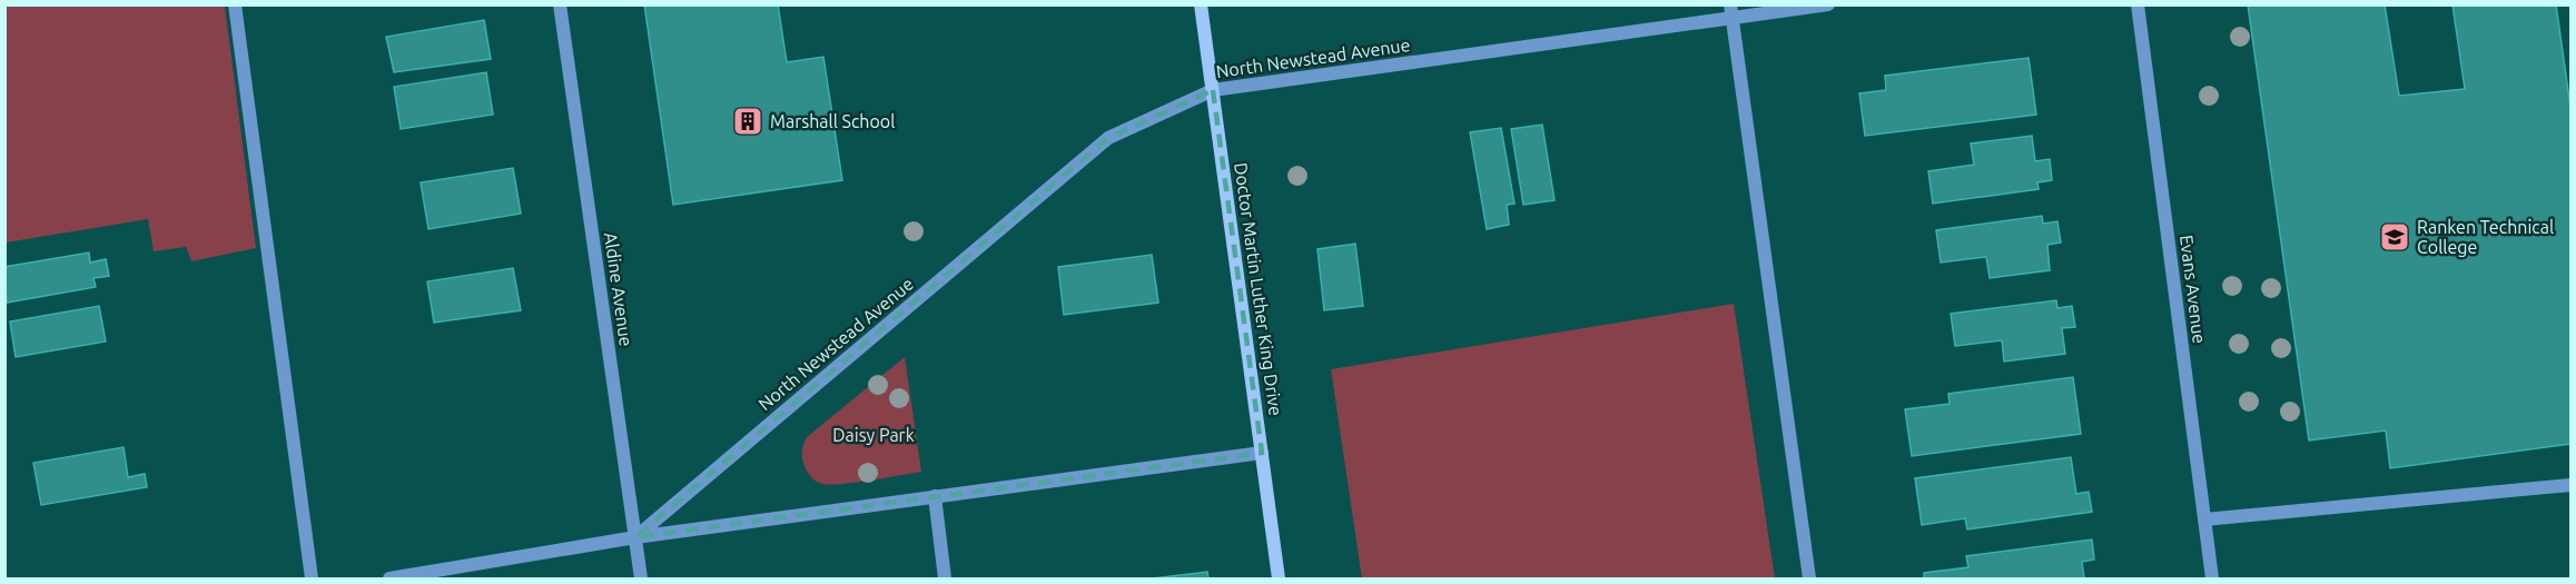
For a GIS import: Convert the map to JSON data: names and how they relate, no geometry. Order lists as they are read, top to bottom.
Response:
{
  "streets": {
    "main road": ["Doctor Martin Luther King Drive"],
    "street": ["North Newstead Avenue", "Aldine Avenue", "Evans Avenue"]
  },
  "crossings": [
    ["North Newstead Avenue", "Aldine Avenue"],
    ["North Newstead Avenue", "Doctor Martin Luther King Drive"]
  ],
  "parks": ["Daisy Park"],
  "places": {
    "building": ["Marshall School"],
    "school or university": ["Ranken Technical College"]
  }
}
